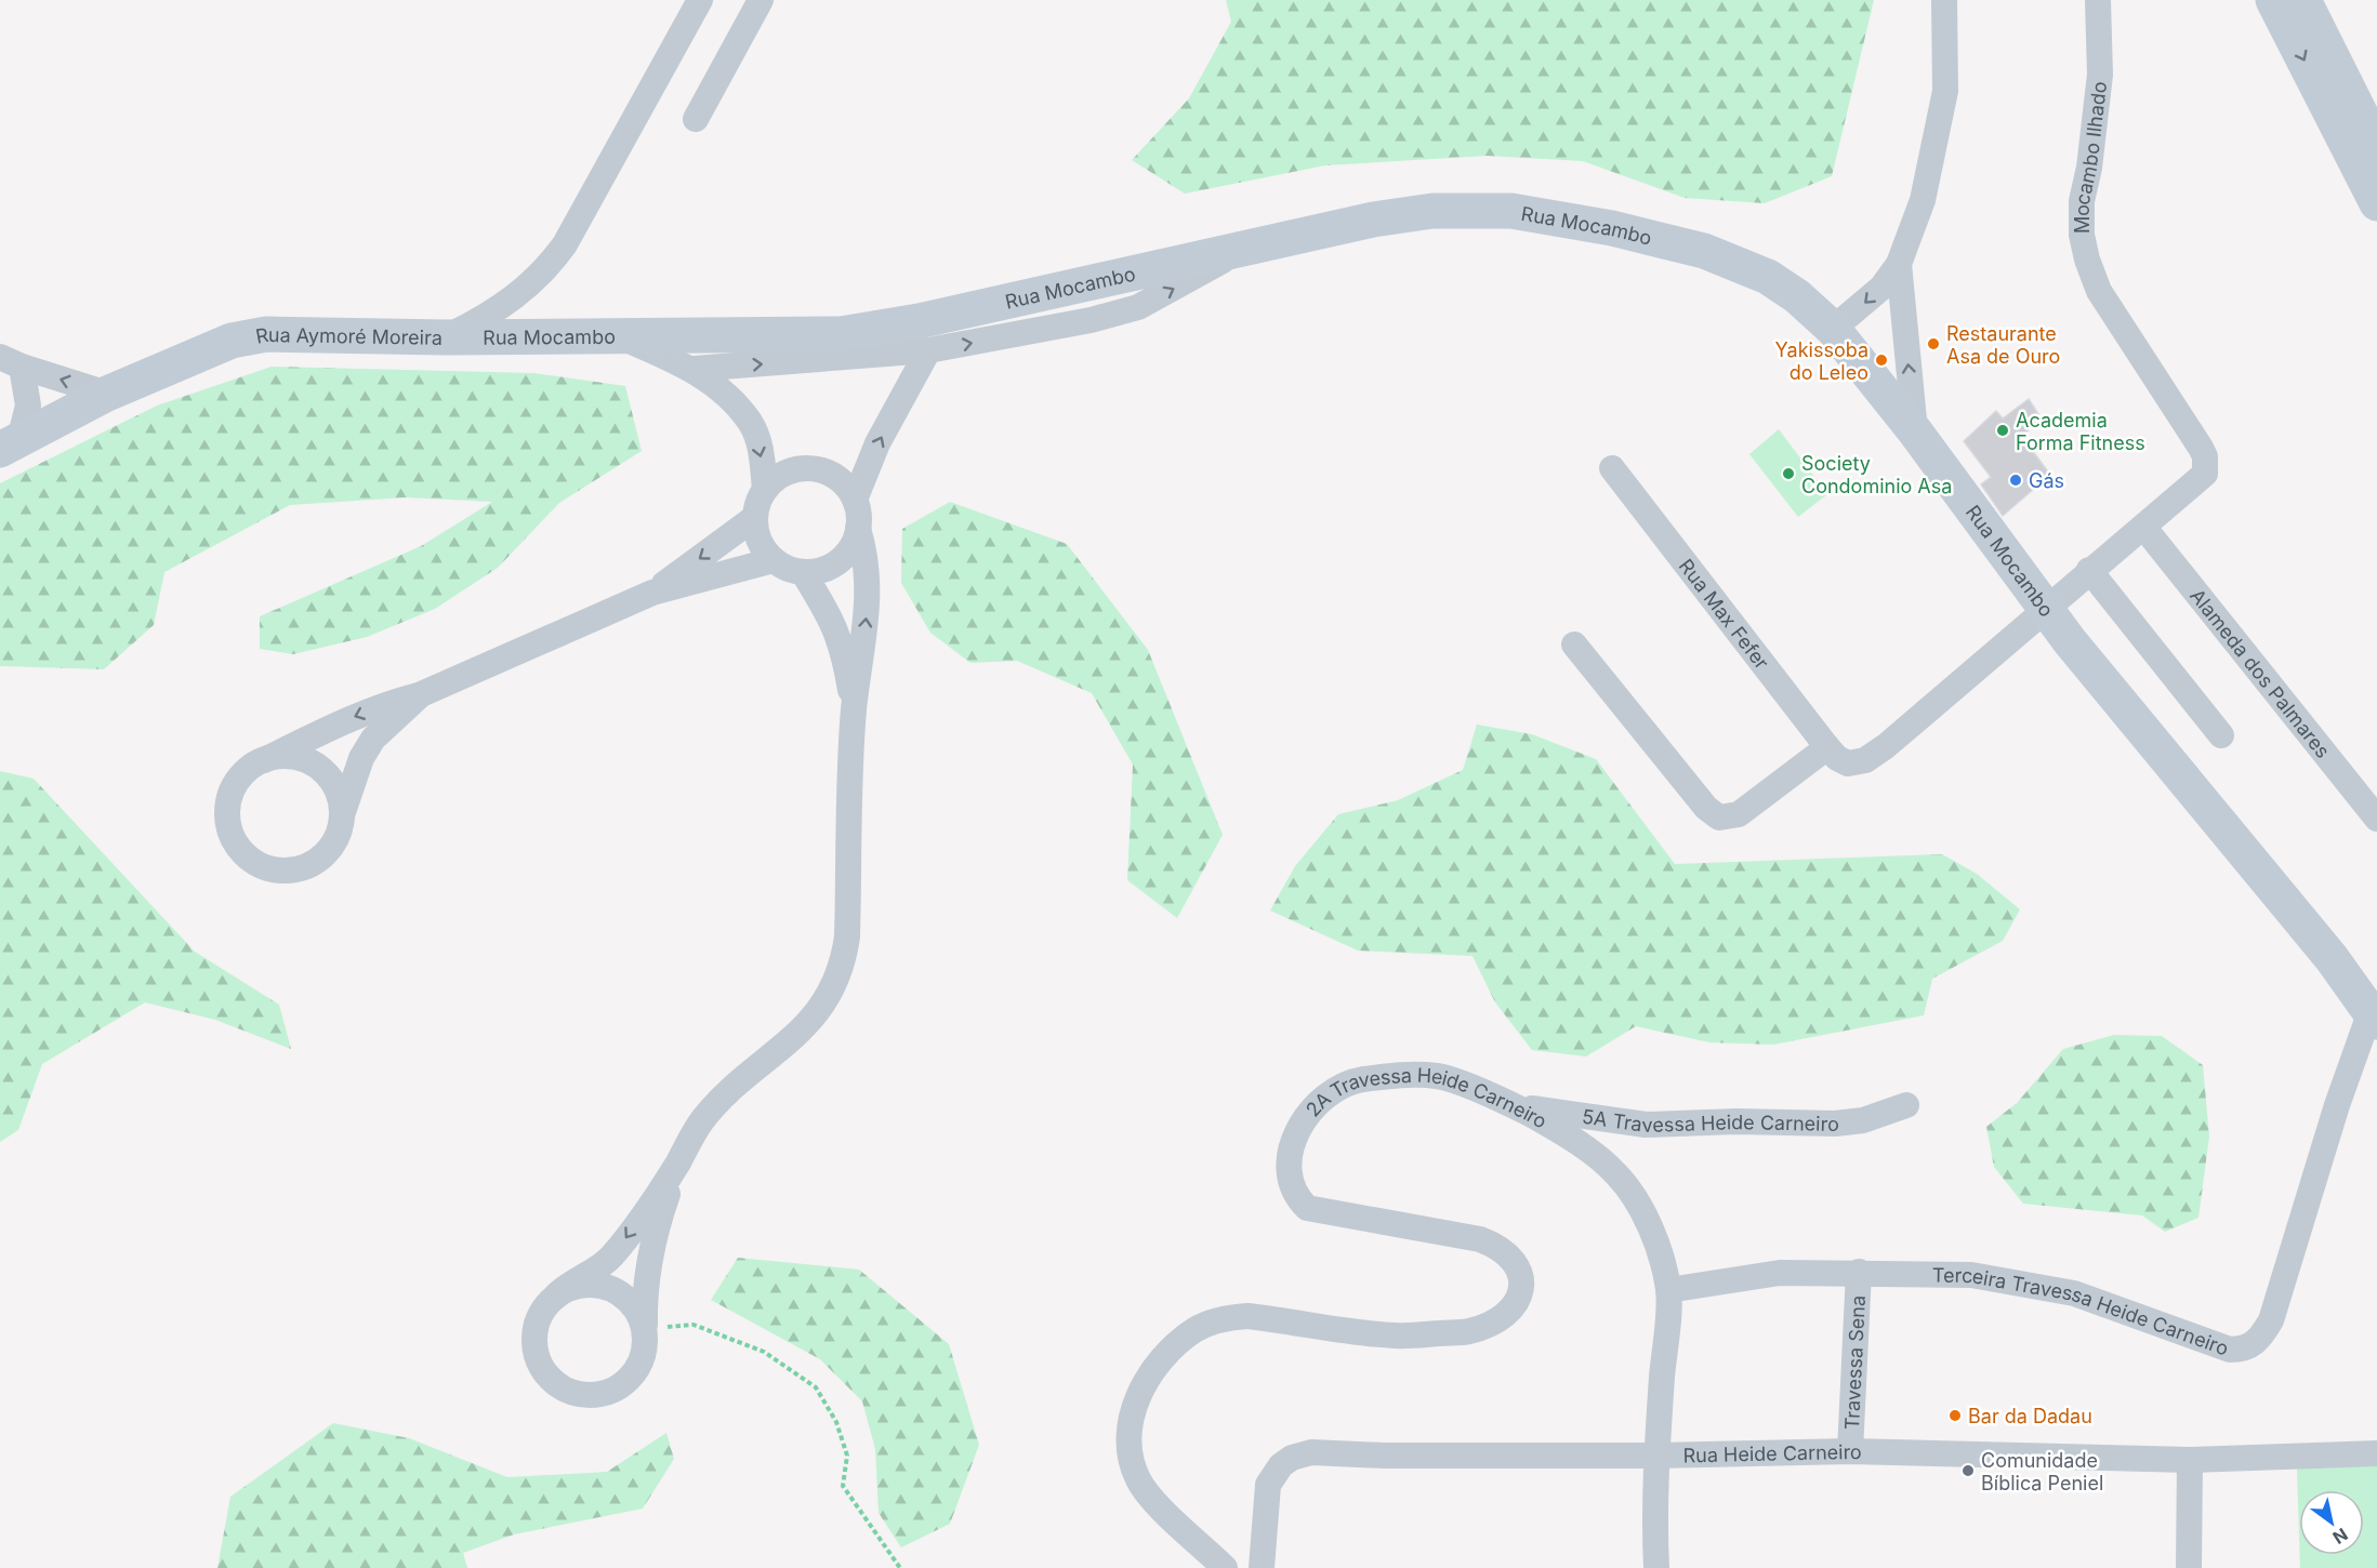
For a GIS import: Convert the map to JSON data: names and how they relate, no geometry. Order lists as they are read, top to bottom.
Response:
{
  "streets": {
    "main road": ["Rua Mocambo", "Rua Aymoré Moreira"],
    "street": [
      "Mocambo Ilhado",
      "Rua Max Fefer",
      "Alameda dos Palmares",
      "5A Travessa Heide Carneiro",
      "2A Travessa Heide Carneiro",
      "Terceira Travessa Heide Carneiro",
      "Travessa Sena",
      "Rua Heide Carneiro"
    ]
  },
  "crossings": [
    ["Mocambo Ilhado", "Alameda dos Palmares"],
    ["Rua Mocambo", "Rua Aymoré Moreira"],
    ["Rua Mocambo", "Terceira Travessa Heide Carneiro"],
    ["5A Travessa Heide Carneiro", "2A Travessa Heide Carneiro"],
    ["2A Travessa Heide Carneiro", "Terceira Travessa Heide Carneiro"],
    ["2A Travessa Heide Carneiro", "Rua Heide Carneiro"],
    ["Terceira Travessa Heide Carneiro", "Travessa Sena"],
    ["Travessa Sena", "Rua Heide Carneiro"]
  ],
  "places": [
    "Restaurante Asa de Ouro",
    "Yakissoba do Leleo",
    "Academia Forma Fitness",
    "Society Condominio Asa",
    "Gás",
    "Bar da Dadau",
    "Comunidade Bíblica Peniel"
  ],
  "north": "bottom right"
}
